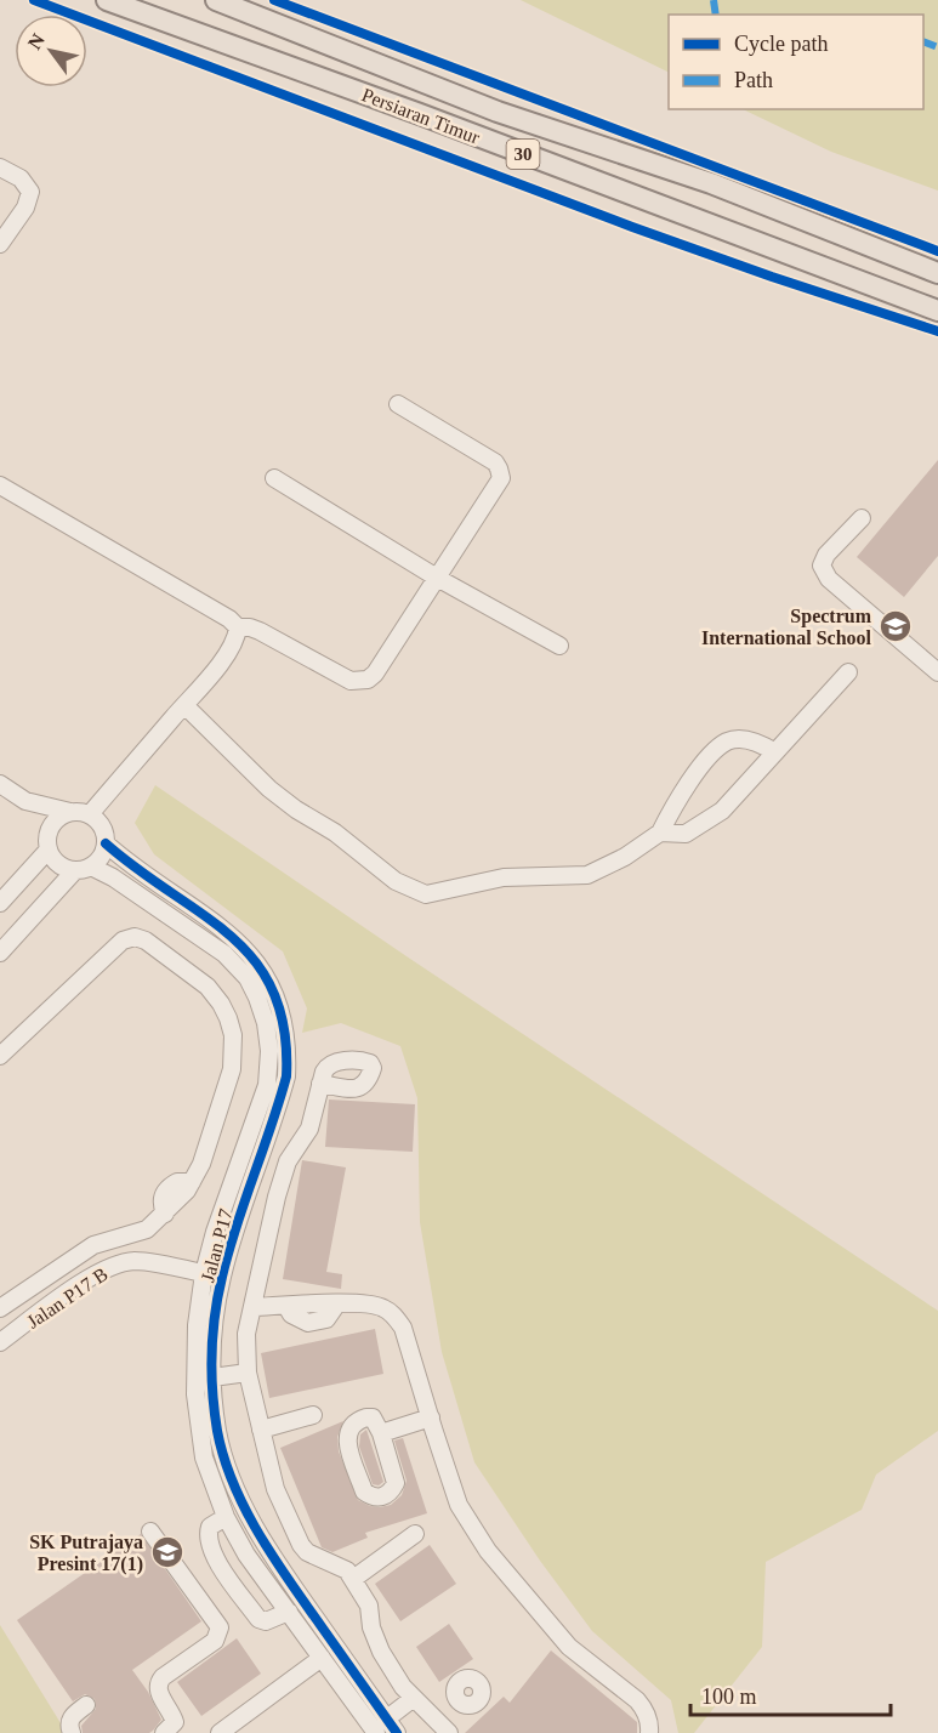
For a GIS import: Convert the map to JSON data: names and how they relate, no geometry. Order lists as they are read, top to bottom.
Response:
{
  "streets": {
    "main road": ["Persiaran Timur", "30"],
    "street": ["Jalan P17", "Jalan P17 B"]
  },
  "crossings": [
    ["Jalan P17", "Jalan P17 B"]
  ],
  "places": {
    "school or university": ["Spectrum International School", "SK Putrajaya Presint 17(1)"]
  },
  "legend": ["Cycle path", "Path"],
  "scale_bar": "100 m",
  "north": "top left"
}
